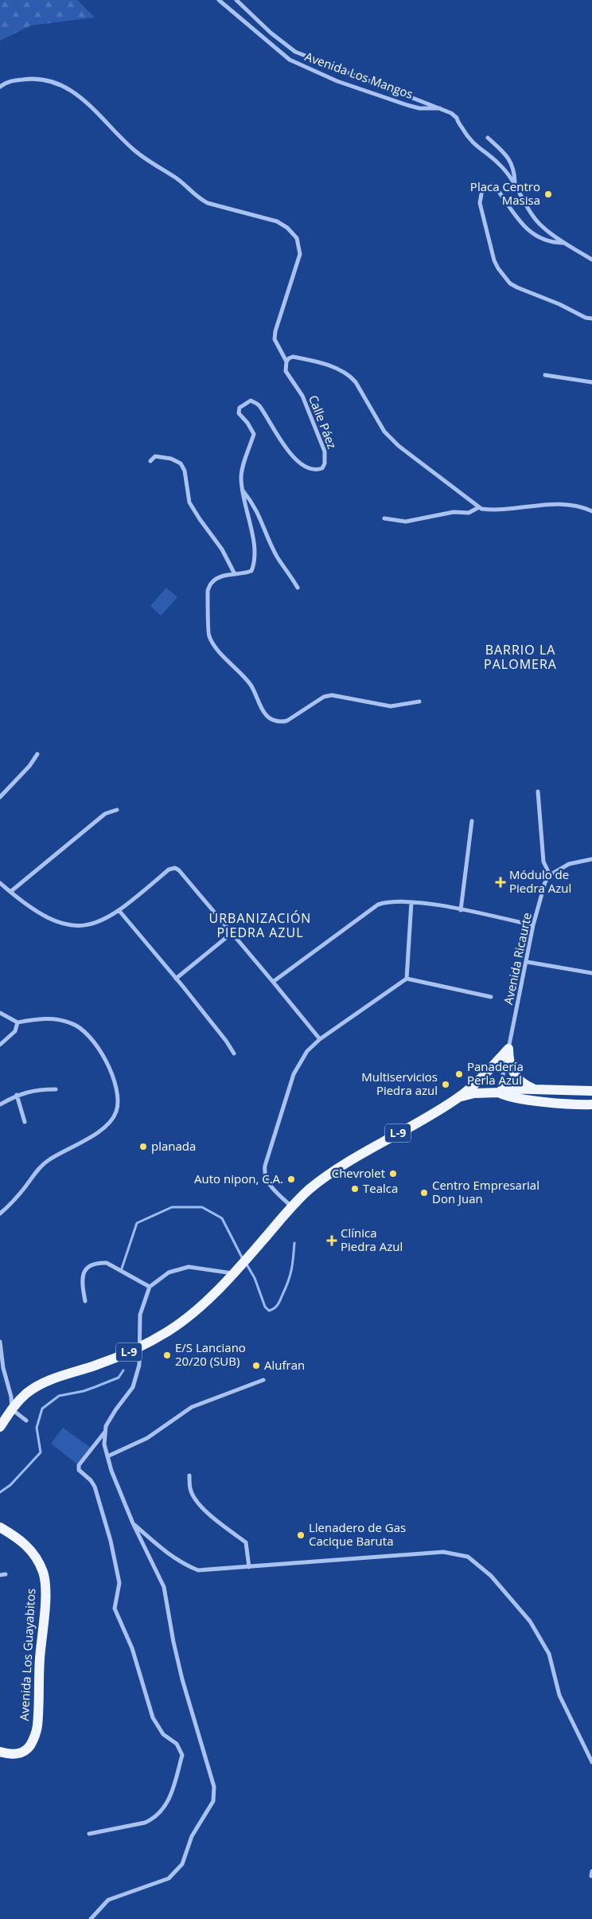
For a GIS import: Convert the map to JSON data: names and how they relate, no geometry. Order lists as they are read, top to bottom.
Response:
{
  "streets": {
    "main road": ["L-9", "Avenida Los Guayabitos"],
    "street": ["Avenida Los Mangos", "Calle Páez", "Avenida Ricaurte"]
  },
  "crossings": [
    ["Avenida Ricaurte", "L-9"]
  ],
  "districts": ["BARRIO LA PALOMERA", "URBANIZACIÓN PIEDRA AZUL"],
  "places": {
    "other": [
      "Placa Centro Masisa",
      "Panadería Perla Azul",
      "Multiservicios Piedra azul",
      "planada",
      "Chevrolet",
      "Auto nipon, C.A.",
      "Tealca",
      "Centro Empresarial Don Juan",
      "E/S Lanciano 20/20 (SUB)",
      "Alufran",
      "Llenadero de Gas Cacique Baruta"
    ],
    "health": ["Módulo de Piedra Azul", "Clínica Piedra Azul"]
  }
}
